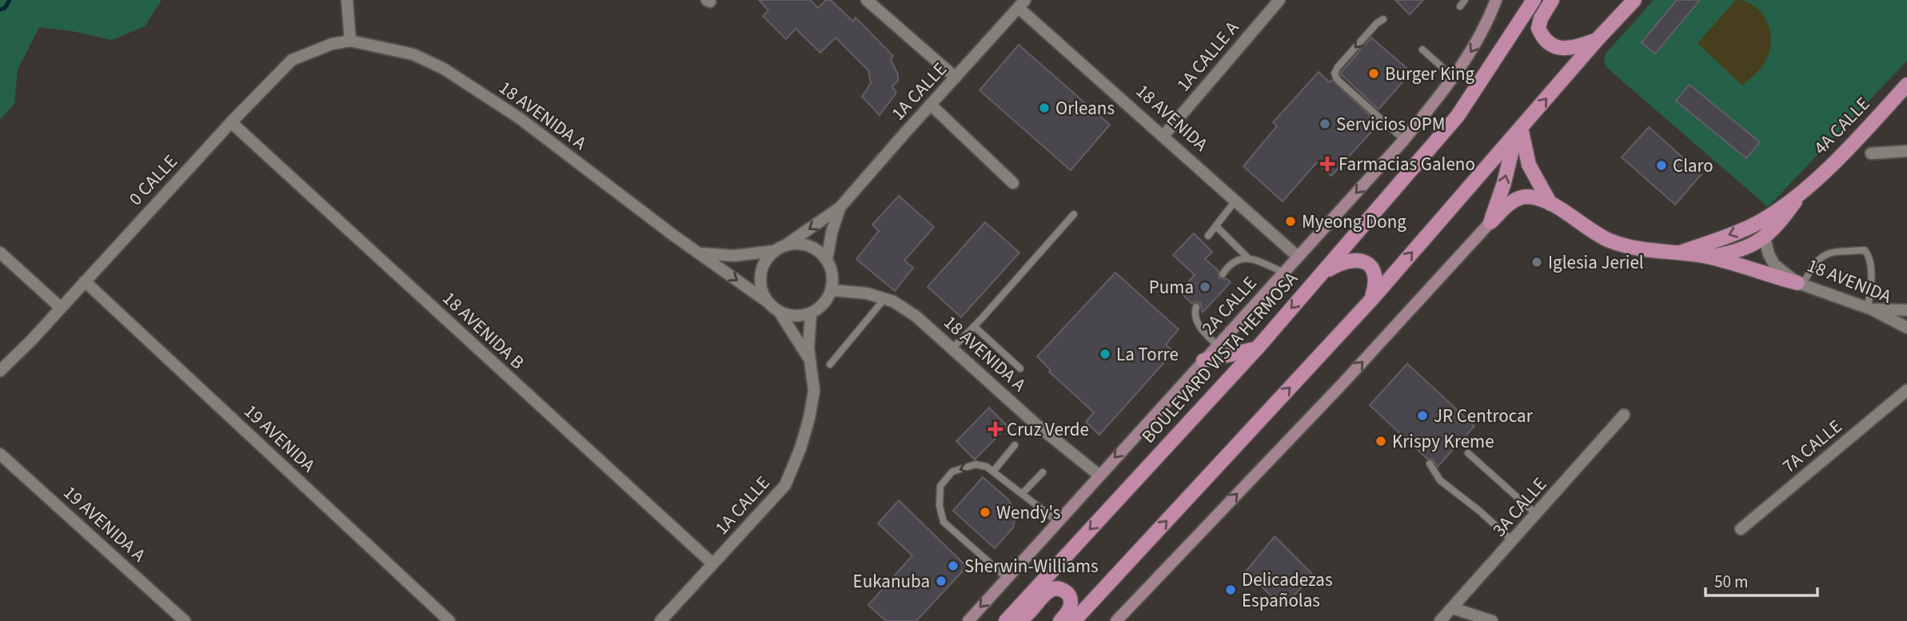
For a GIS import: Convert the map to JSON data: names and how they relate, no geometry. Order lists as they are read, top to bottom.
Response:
{
  "streets": {
    "main road": ["4A CALLE", "BOULEVARD VISTA HERMOSA"],
    "street": [
      "1A CALLE A",
      "1A CALLE",
      "18 AVENIDA A",
      "18 AVENIDA",
      "0 CALLE",
      "2A CALLE",
      "18 AVENIDA B",
      "19 AVENIDA",
      "7A CALLE",
      "3A CALLE",
      "19 AVENIDA A"
    ]
  },
  "crossings": [
    ["1A CALLE A", "18 AVENIDA"],
    ["1A CALLE", "18 AVENIDA A"],
    ["1A CALLE", "18 AVENIDA"],
    ["1A CALLE", "18 AVENIDA B"],
    ["18 AVENIDA A", "0 CALLE"],
    ["18 AVENIDA A", "2A CALLE"],
    ["18 AVENIDA", "4A CALLE"],
    ["18 AVENIDA", "2A CALLE"],
    ["0 CALLE", "18 AVENIDA B"],
    ["0 CALLE", "19 AVENIDA"]
  ],
  "one_way": ["2A CALLE"],
  "places": {
    "other": [
      "Burger King",
      "Orleans",
      "Servicios OPM",
      "Claro",
      "Myeong Dong",
      "Iglesia Jeriel",
      "Puma",
      "La Torre",
      "JR Centrocar",
      "Krispy Kreme",
      "Wendy's",
      "Sherwin-Williams",
      "Eukanuba",
      "Delicadezas Españolas"
    ],
    "health": ["Farmacias Galeno", "Cruz Verde"]
  },
  "scale_bar": "50 m"
}
